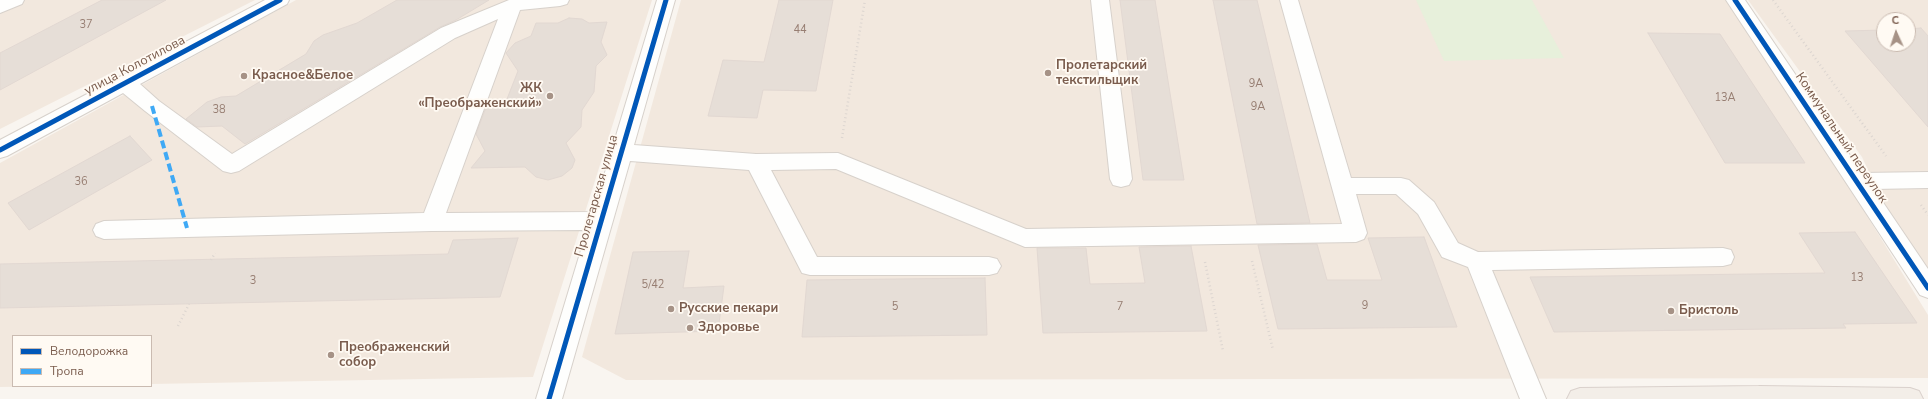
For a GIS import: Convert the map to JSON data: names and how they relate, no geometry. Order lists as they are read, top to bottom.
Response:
{
  "streets": {
    "street": ["улица Колотилова", "Коммунальный переулок", "Пролетарская улица"]
  },
  "places": [
    "Пролетарский текстильщик",
    "Красное&Белое",
    "ЖК «Преображенский»",
    "Русские пекари",
    "Бристоль",
    "Здоровье",
    "Преображенский собор"
  ],
  "house_numbers": [
    "37",
    "44",
    "9А",
    "13А",
    "9А",
    "38",
    "36",
    "13",
    "3",
    "5/42",
    "9",
    "5",
    "7"
  ],
  "legend": ["Велодорожка", "Тропа"],
  "north": "top"
}
